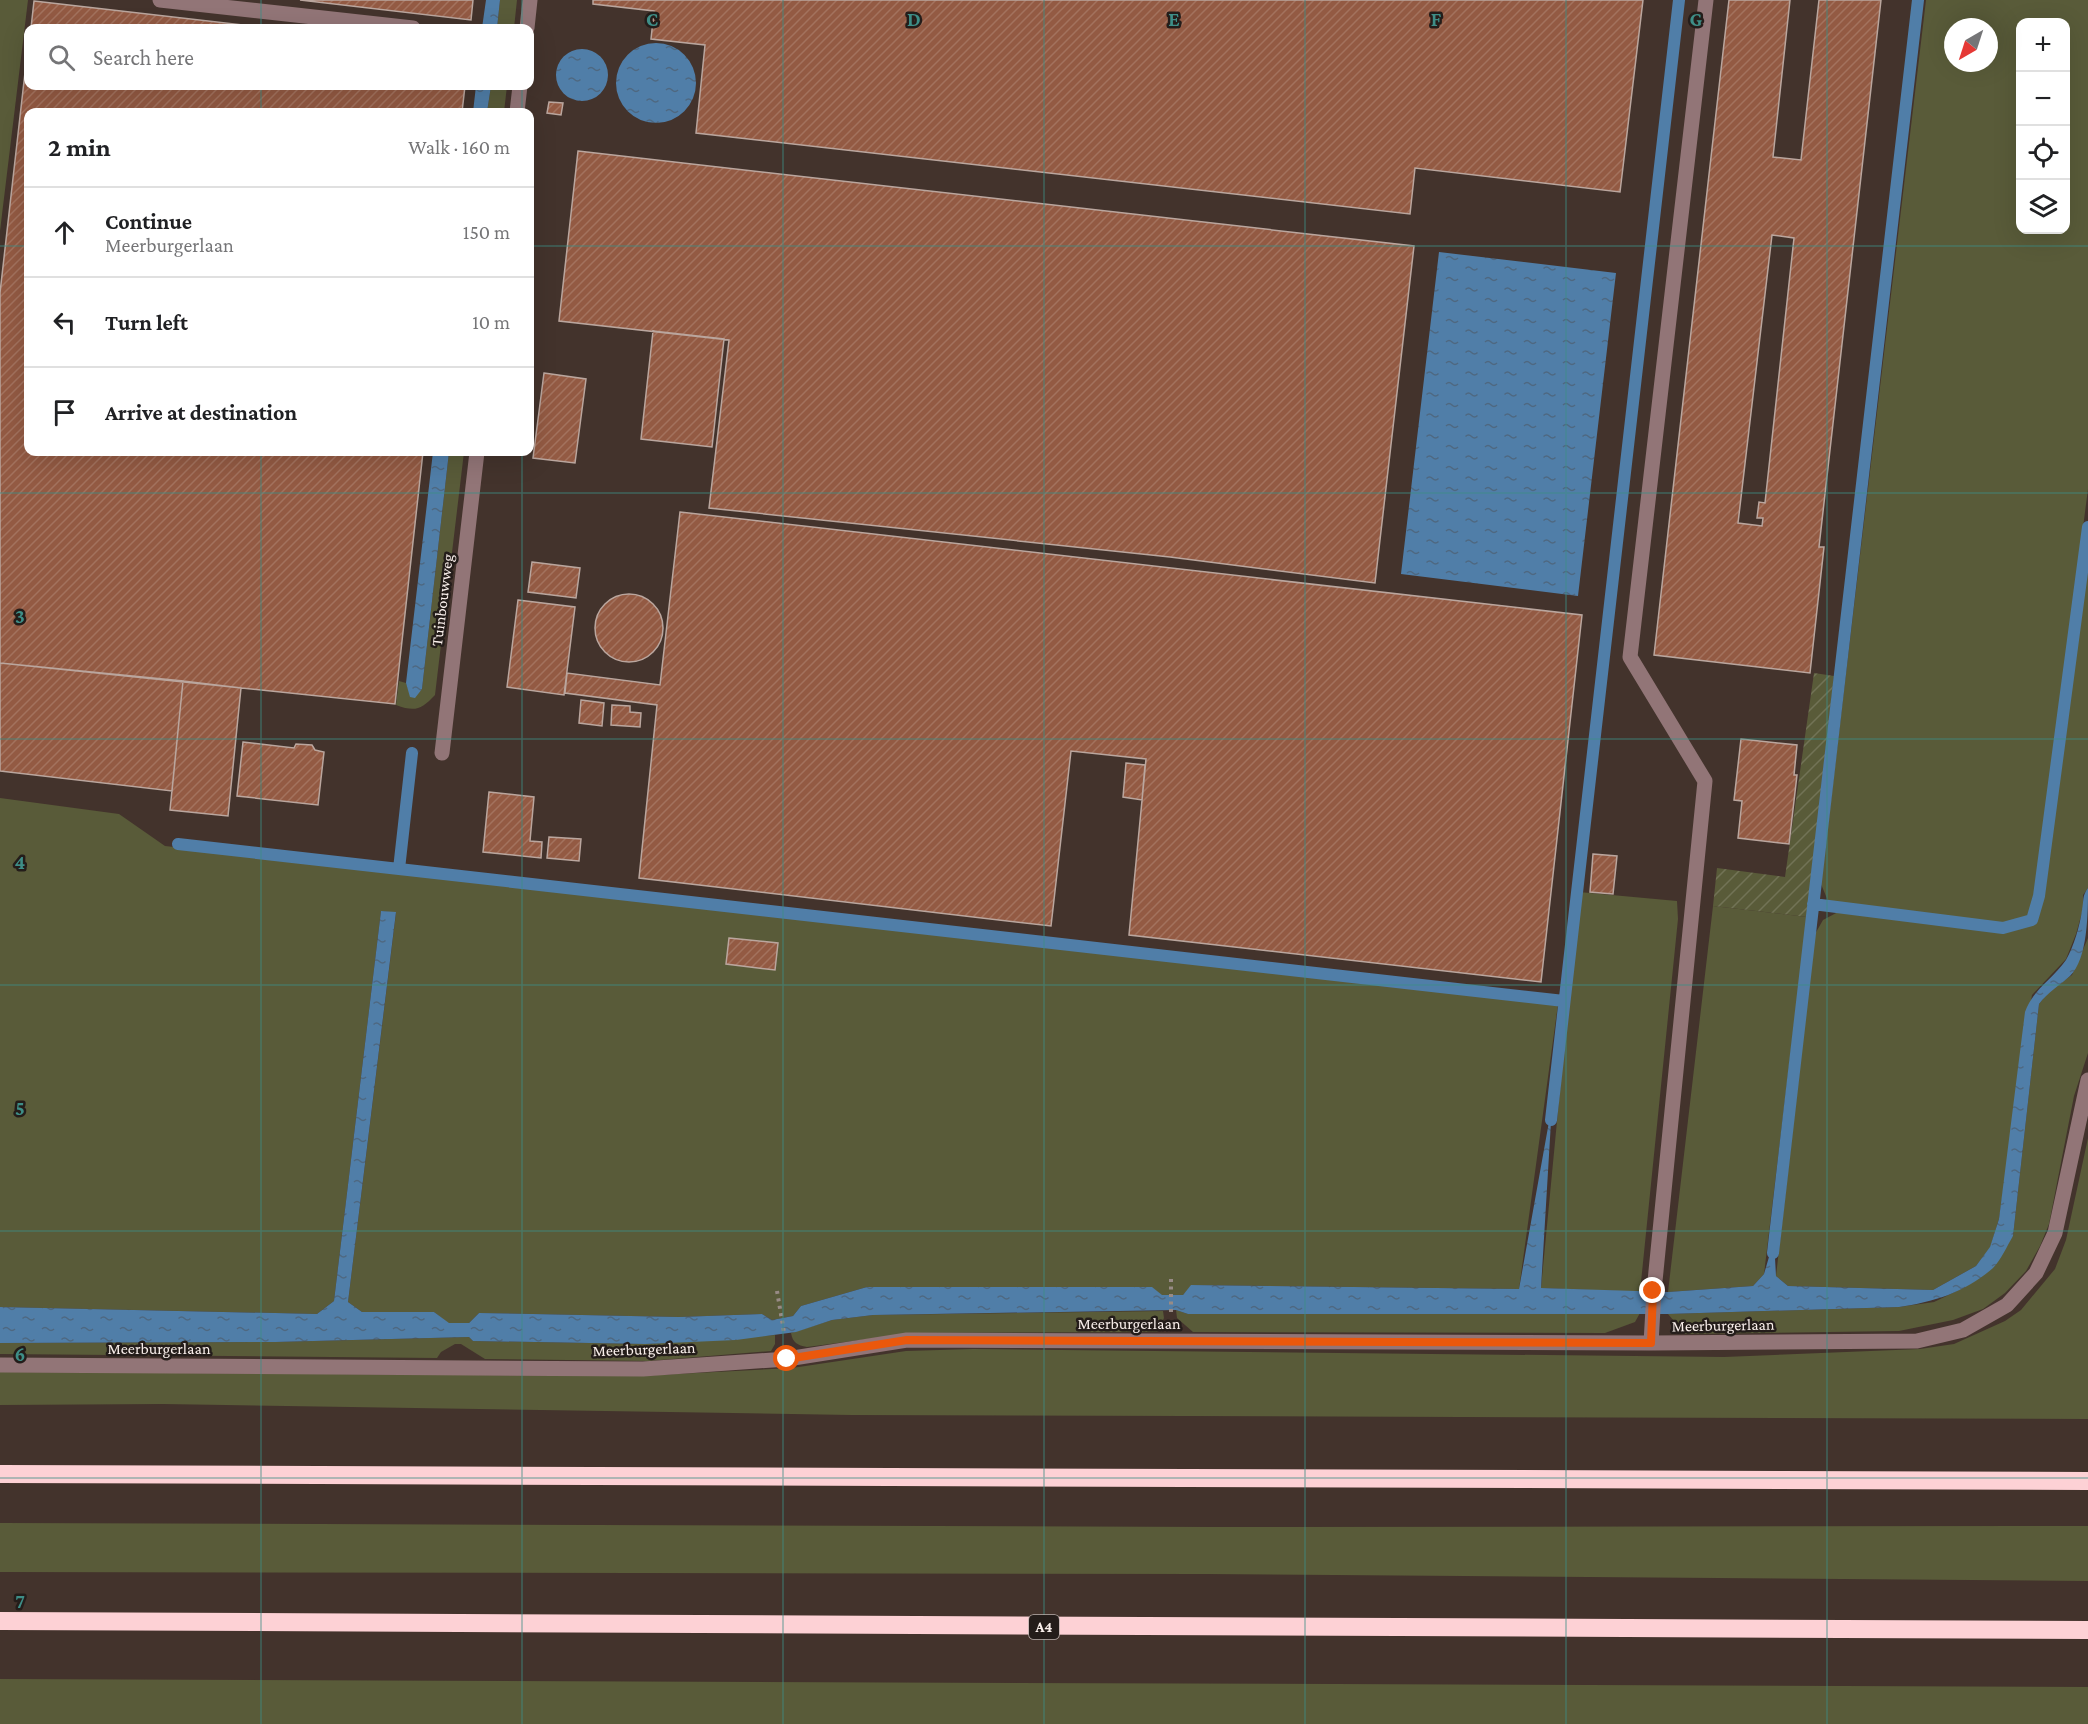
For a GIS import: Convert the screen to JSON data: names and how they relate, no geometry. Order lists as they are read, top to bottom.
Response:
{
  "streets": {
    "highway": ["A4"],
    "street": ["Tuinbouwweg", "Meerburgerlaan"]
  },
  "north": "bottom left",
  "page": {
    "map_buttons": ["+", "−"],
    "search": "Search here",
    "heading": ["2 min", "Walk · 160 m"],
    "list": [
      ["Continue", "Meerburgerlaan", "150 m"],
      ["Turn left", "10 m"],
      "Arrive at destination"
    ]
  },
  "grid": {
    "columns": [
      "C",
      "D",
      "E",
      "F",
      "G"
    ],
    "rows": [
      "3",
      "4",
      "5",
      "6",
      "7"
    ]
  }
}
